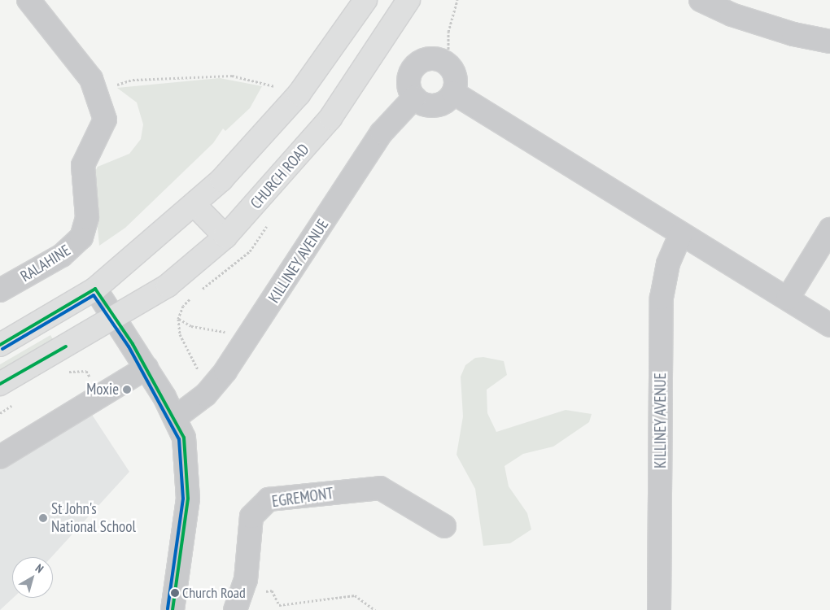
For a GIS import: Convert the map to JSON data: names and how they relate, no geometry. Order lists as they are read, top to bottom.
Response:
{
  "streets": {
    "main road": ["CHURCH ROAD"],
    "street": ["KILLINEY AVENUE", "RALAHINE", "EGREMONT"]
  },
  "places": ["Moxie", "St John's National School", "Church Road"],
  "north": "top right"
}
